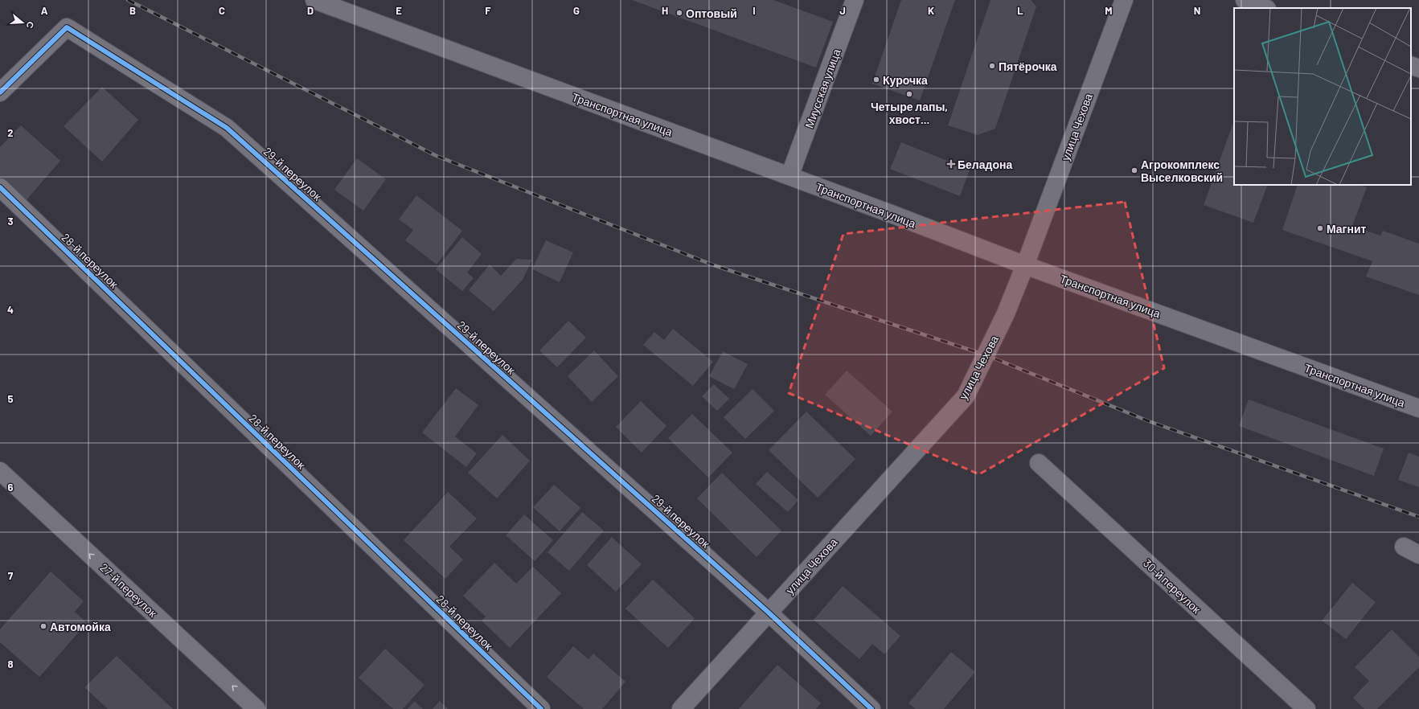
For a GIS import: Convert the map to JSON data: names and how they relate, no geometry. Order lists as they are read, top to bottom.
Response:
{
  "streets": {
    "main road": ["Транспортная улица", "улица Чехова"],
    "street": [
      "Миусская улица",
      "29-й переулок",
      "28-й переулок",
      "30-й переулок",
      "27-й переулок"
    ]
  },
  "crossings": [
    ["Миусская улица", "Транспортная улица"],
    ["Транспортная улица", "улица Чехова"],
    ["улица Чехова", "29-й переулок"]
  ],
  "one_way": ["27-й переулок"],
  "places": {
    "other": [
      "Оптовый",
      "Пятёрочка",
      "Курочка",
      "Четыре лапы, хвост...",
      "Агрокомплекс Выселковский",
      "Магнит",
      "Автомойка"
    ],
    "health": ["Беладона"]
  },
  "north": "right",
  "grid": {
    "columns": [
      "A",
      "B",
      "C",
      "D",
      "E",
      "F",
      "G",
      "H",
      "I",
      "J",
      "K",
      "L",
      "M",
      "N"
    ],
    "rows": [
      "2",
      "3",
      "4",
      "5",
      "6",
      "7",
      "8"
    ]
  }
}
